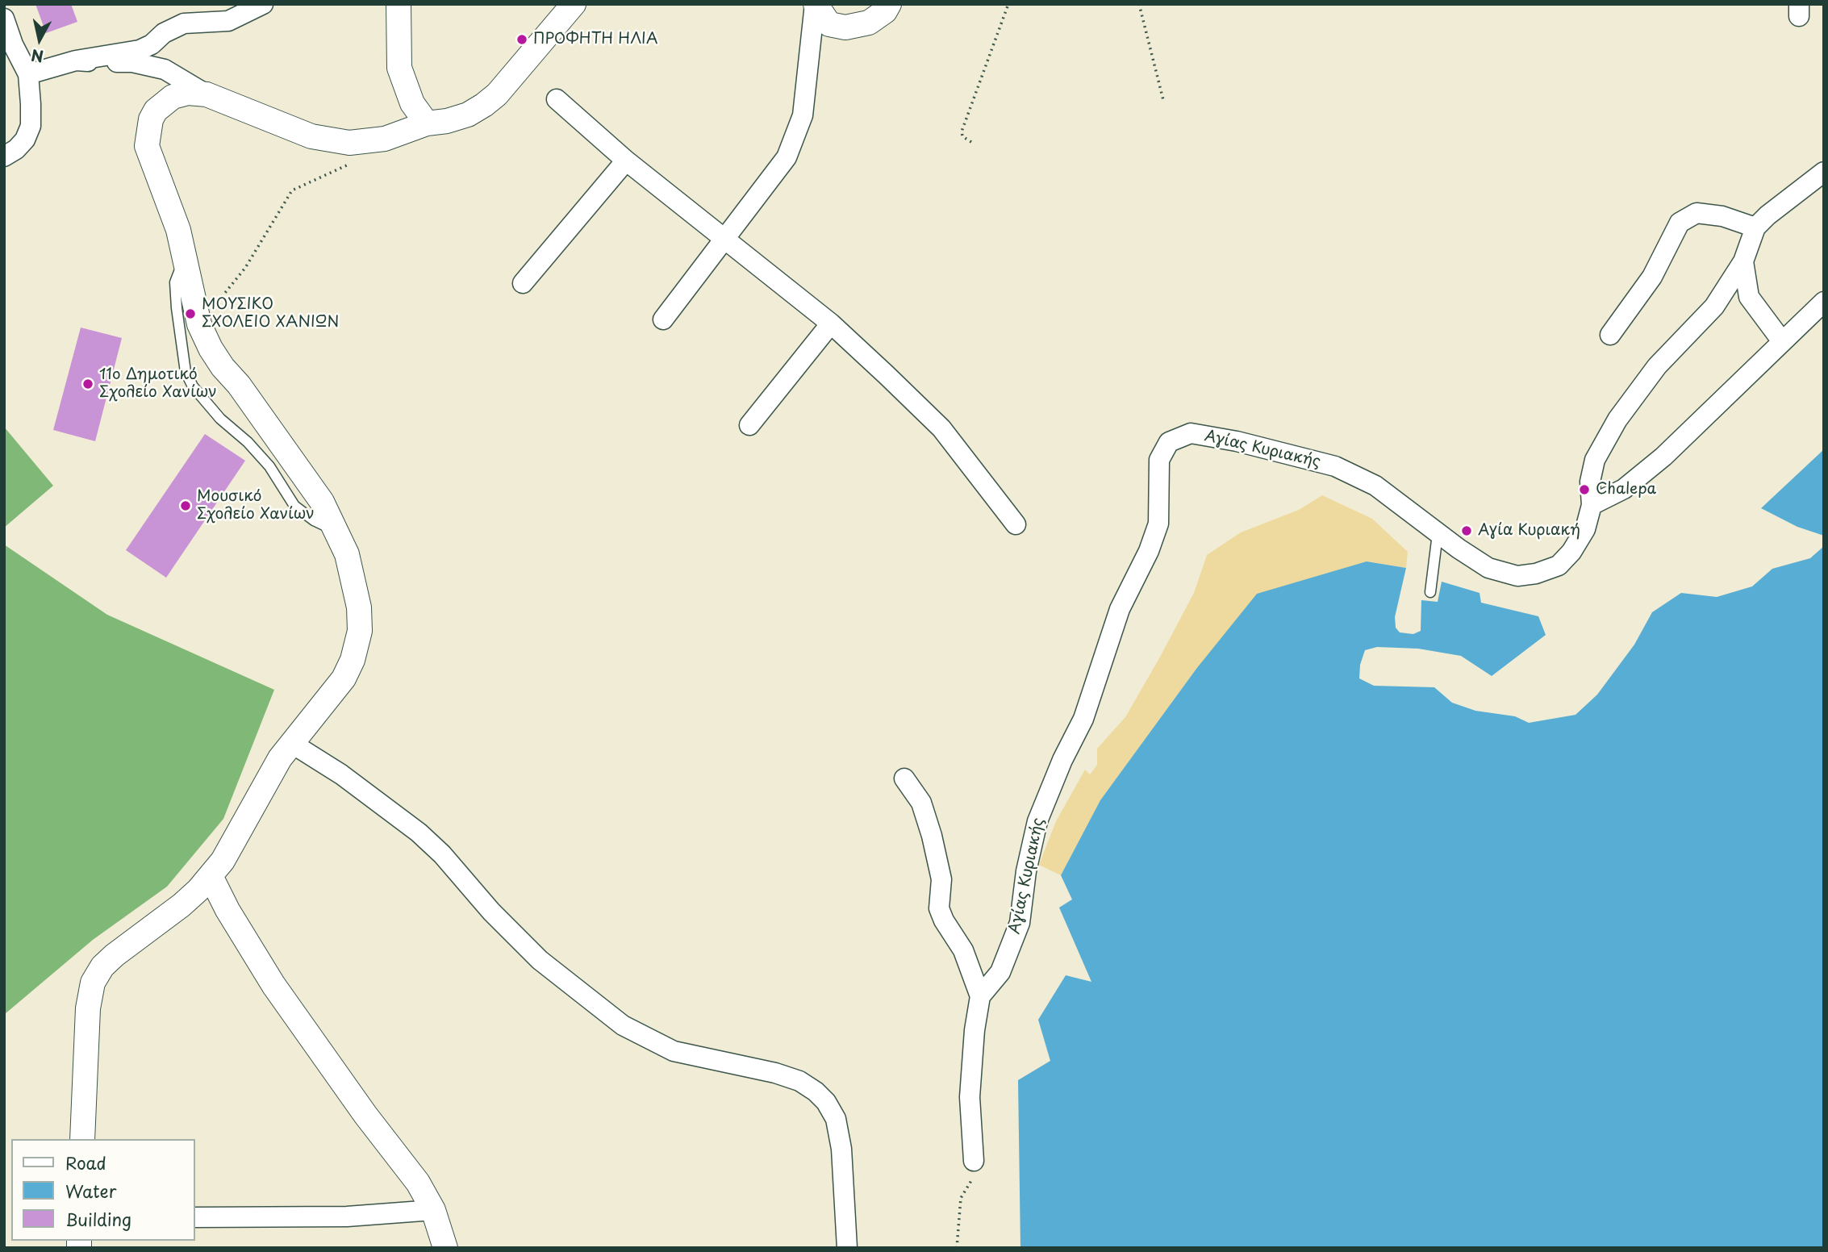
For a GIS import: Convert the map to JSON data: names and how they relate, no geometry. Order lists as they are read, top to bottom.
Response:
{
  "streets": {
    "street": ["Αγίας Κυριακής"]
  },
  "places": [
    "ΠΡΟΦΗΤΗ ΗΛΙΑ",
    "ΜΟΥΣΙΚΟ ΣΧΟΛΕΙΟ ΧΑΝΙΩΝ",
    "11o Δημοτικό Σχολείο Χανίων",
    "Chalepa",
    "Μουσικό Σχολείο Χανίων",
    "Αγία Κυριακή"
  ],
  "legend": ["Road", "Water", "Building"],
  "north": "bottom"
}
